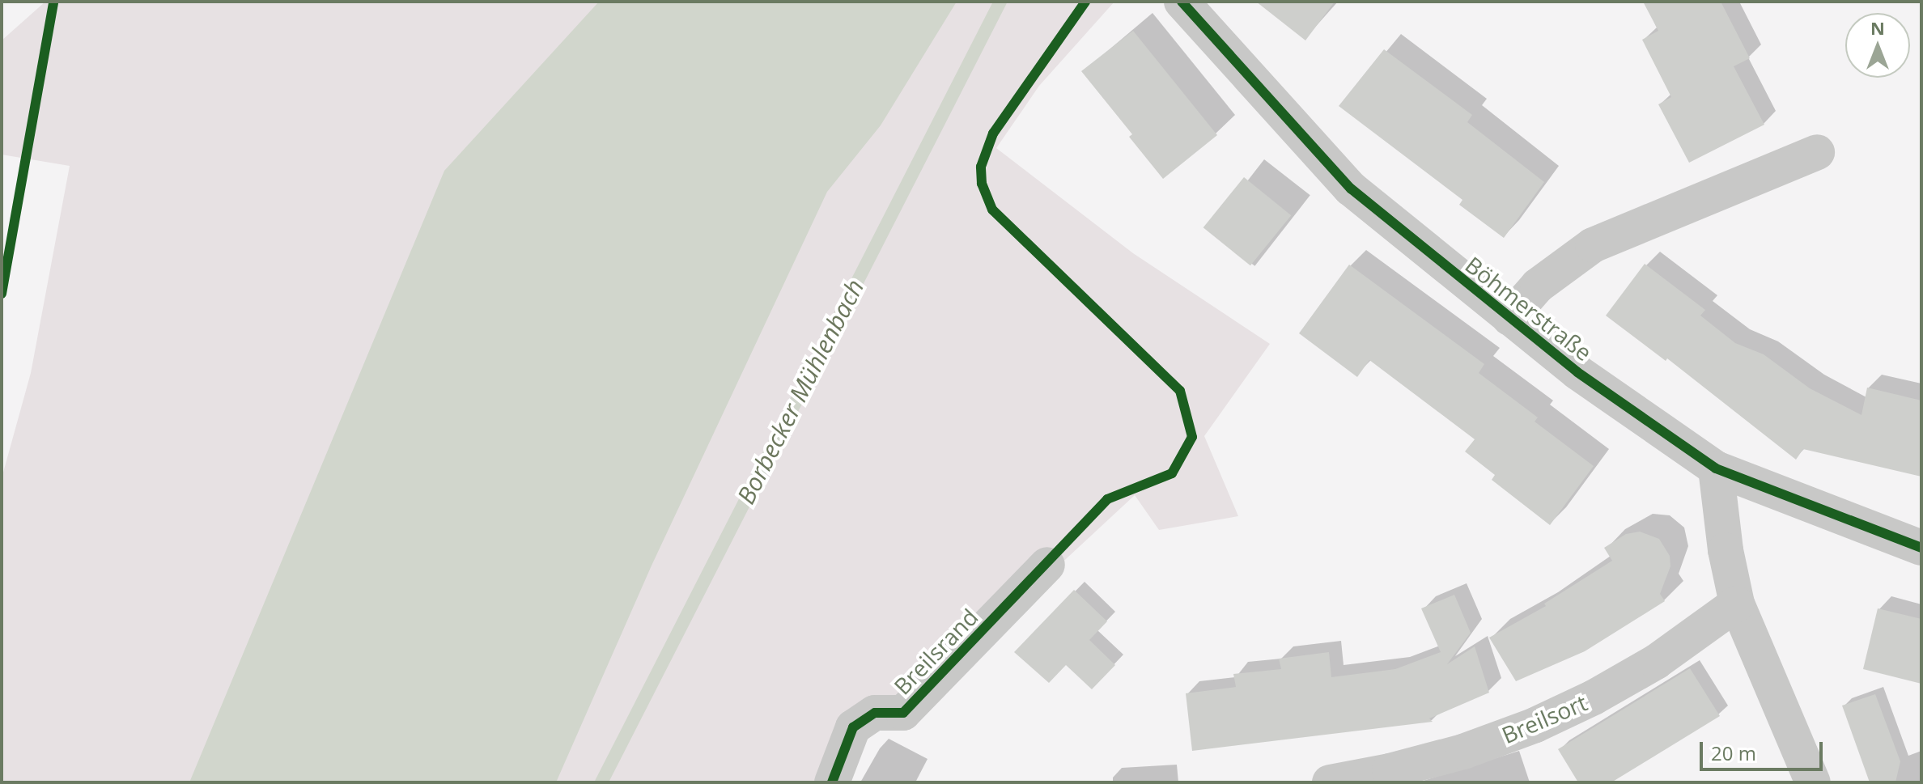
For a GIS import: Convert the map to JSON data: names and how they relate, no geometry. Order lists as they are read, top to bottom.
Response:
{
  "streets": {
    "street": ["Böhmerstraße", "Breilsrand", "Breilsort"]
  },
  "water": ["Borbecker Mühlenbach"],
  "scale_bar": "20 m",
  "north": "top"
}
